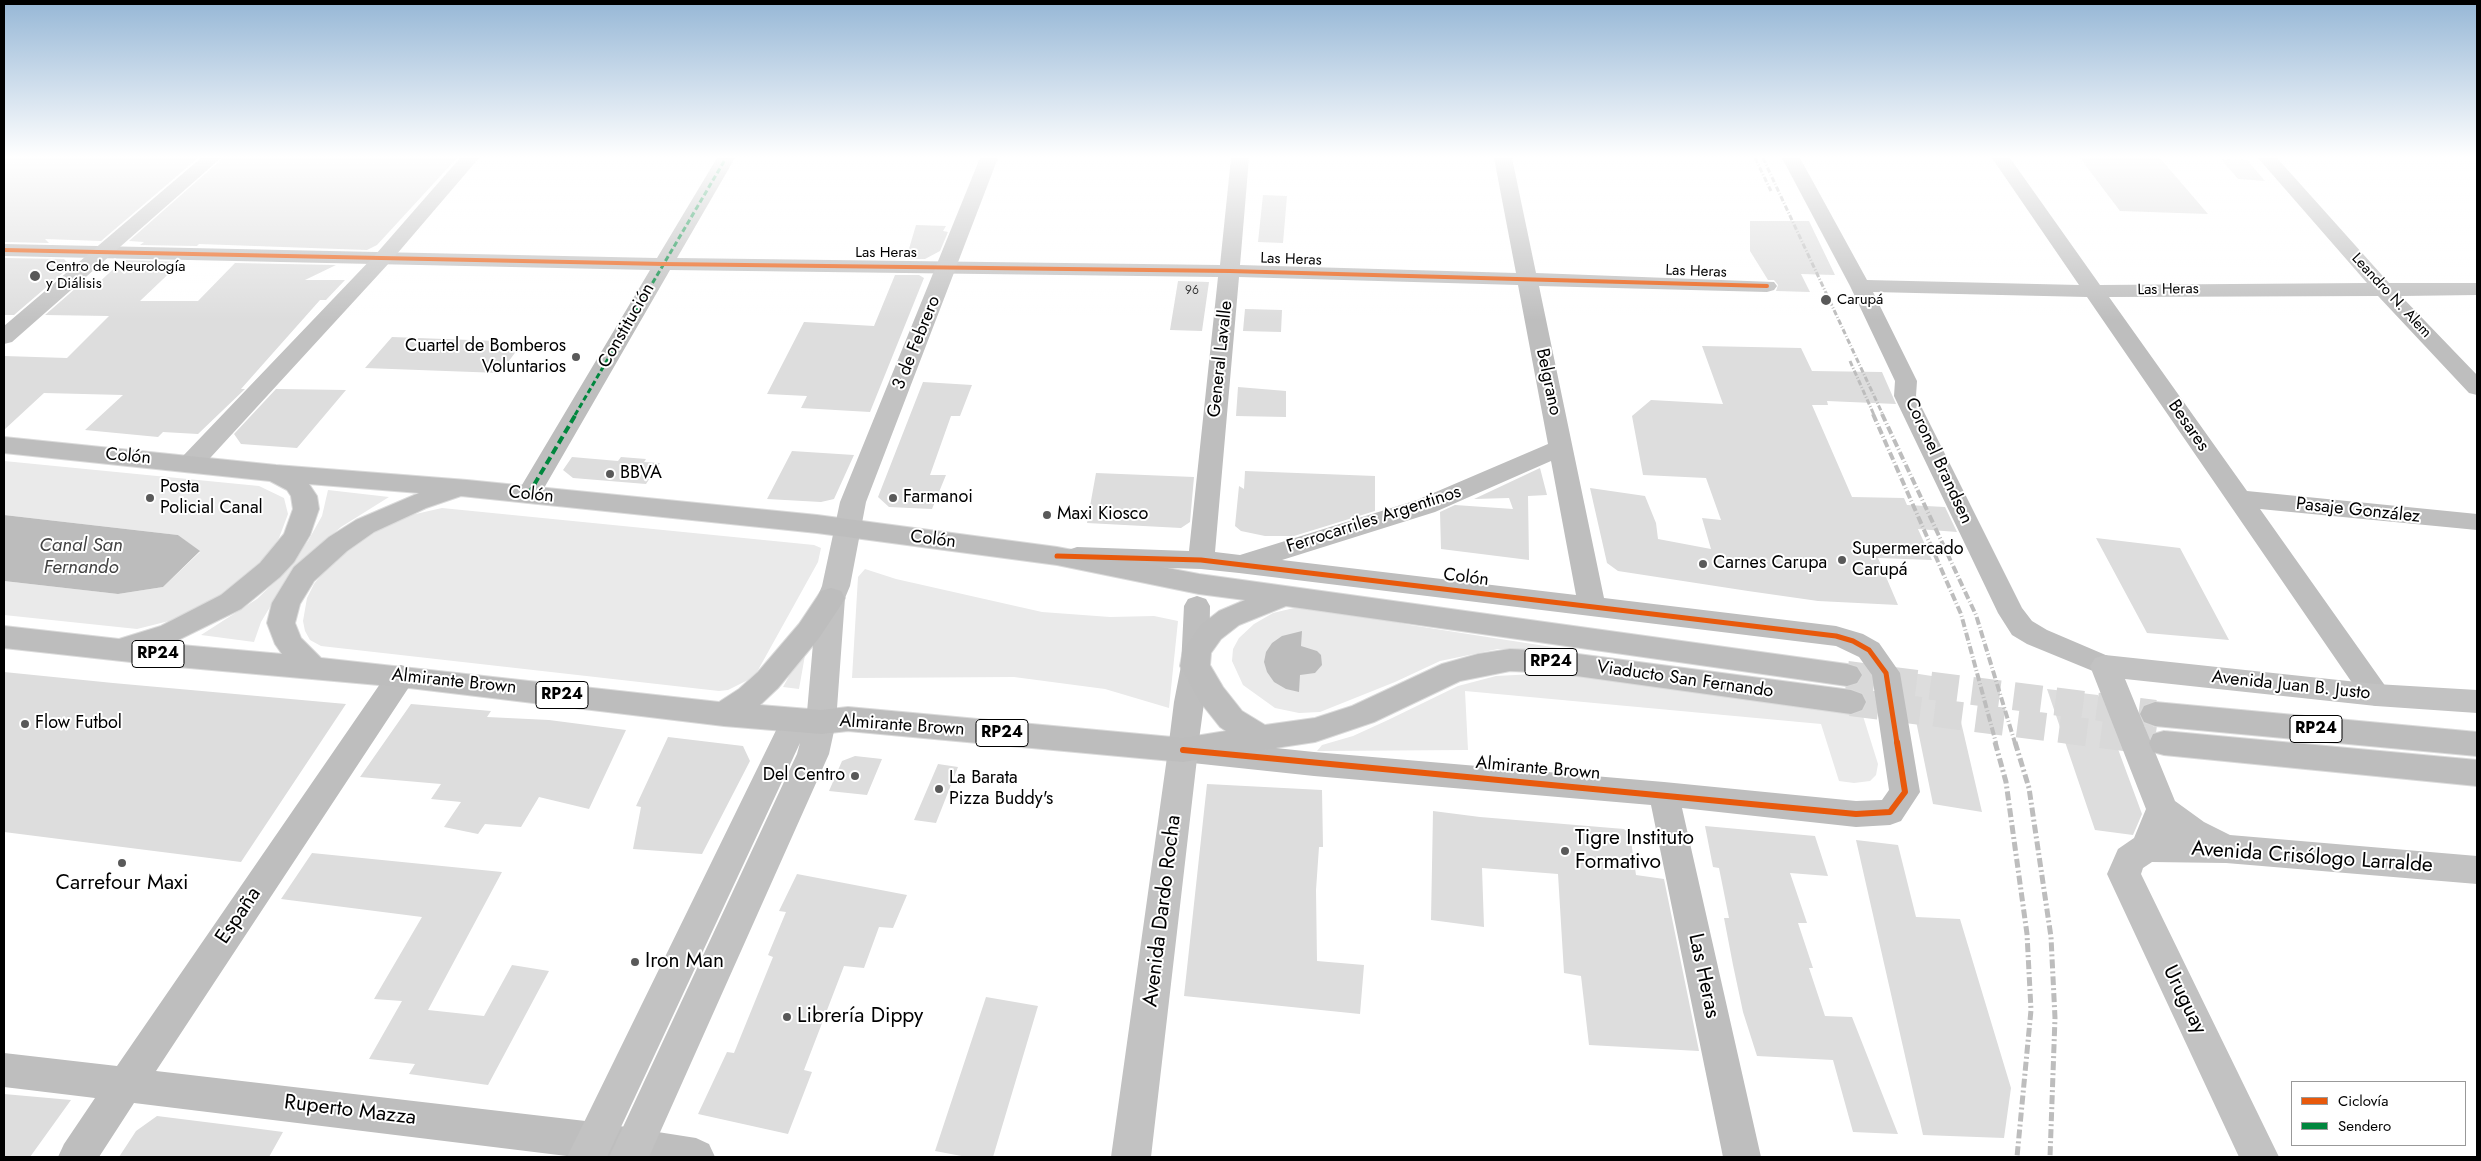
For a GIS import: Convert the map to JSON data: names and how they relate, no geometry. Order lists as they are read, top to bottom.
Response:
{
  "streets": {
    "main road": [
      "Colón",
      "RP24",
      "Viaducto San Fernando",
      "Almirante Brown"
    ],
    "street": [
      "Las Heras",
      "Leandro N. Alem",
      "Constitución",
      "3 de Febrero",
      "General Lavalle",
      "Belgrano",
      "Besares",
      "Coronel Brandsen",
      "Pasaje González",
      "Ferrocarriles Argentinos",
      "Avenida Juan B. Justo",
      "Avenida Crisólogo Larralde",
      "Avenida Dardo Rocha",
      "España",
      "Uruguay",
      "Ruperto Mazza"
    ]
  },
  "crossings": [
    ["Las Heras", "Leandro N. Alem"],
    ["Las Heras", "Constitución"],
    ["Las Heras", "3 de Febrero"],
    ["Las Heras", "General Lavalle"],
    ["Las Heras", "Belgrano"],
    ["Las Heras", "Besares"],
    ["Las Heras", "Coronel Brandsen"],
    ["Las Heras", "Almirante Brown"],
    ["Constitución", "Colón"],
    ["3 de Febrero", "Colón"],
    ["3 de Febrero", "Almirante Brown"],
    ["General Lavalle", "Colón"],
    ["Belgrano", "Colón"],
    ["Belgrano", "Ferrocarriles Argentinos"],
    ["Besares", "Pasaje González"],
    ["Besares", "Avenida Juan B. Justo"],
    ["Colón", "Ferrocarriles Argentinos"],
    ["Colón", "RP24"],
    ["Colón", "Viaducto San Fernando"],
    ["Colón", "Almirante Brown"],
    ["Coronel Brandsen", "Avenida Juan B. Justo"],
    ["RP24", "Viaducto San Fernando"],
    ["RP24", "Almirante Brown"],
    ["RP24", "Avenida Dardo Rocha"],
    ["Almirante Brown", "Avenida Dardo Rocha"],
    ["Almirante Brown", "España"],
    ["Avenida Crisólogo Larralde", "Uruguay"],
    ["España", "Ruperto Mazza"]
  ],
  "water": ["Canal San Fernando"],
  "places": [
    "Centro de Neurología y Diálisis",
    "Carupá",
    "Cuartel de Bomberos Voluntarios",
    "BBVA",
    "Posta Policial Canal",
    "Farmanoi",
    "Maxi Kiosco",
    "Supermercado Carupá",
    "Carnes Carupa",
    "Flow Futbol",
    "Del Centro",
    "La Barata Pizza Buddy's",
    "Tigre Instituto Formativo",
    "Carrefour Maxi",
    "Iron Man",
    "Librería Dippy"
  ],
  "house_numbers": ["96"],
  "legend": ["Ciclovía", "Sendero"]
}
